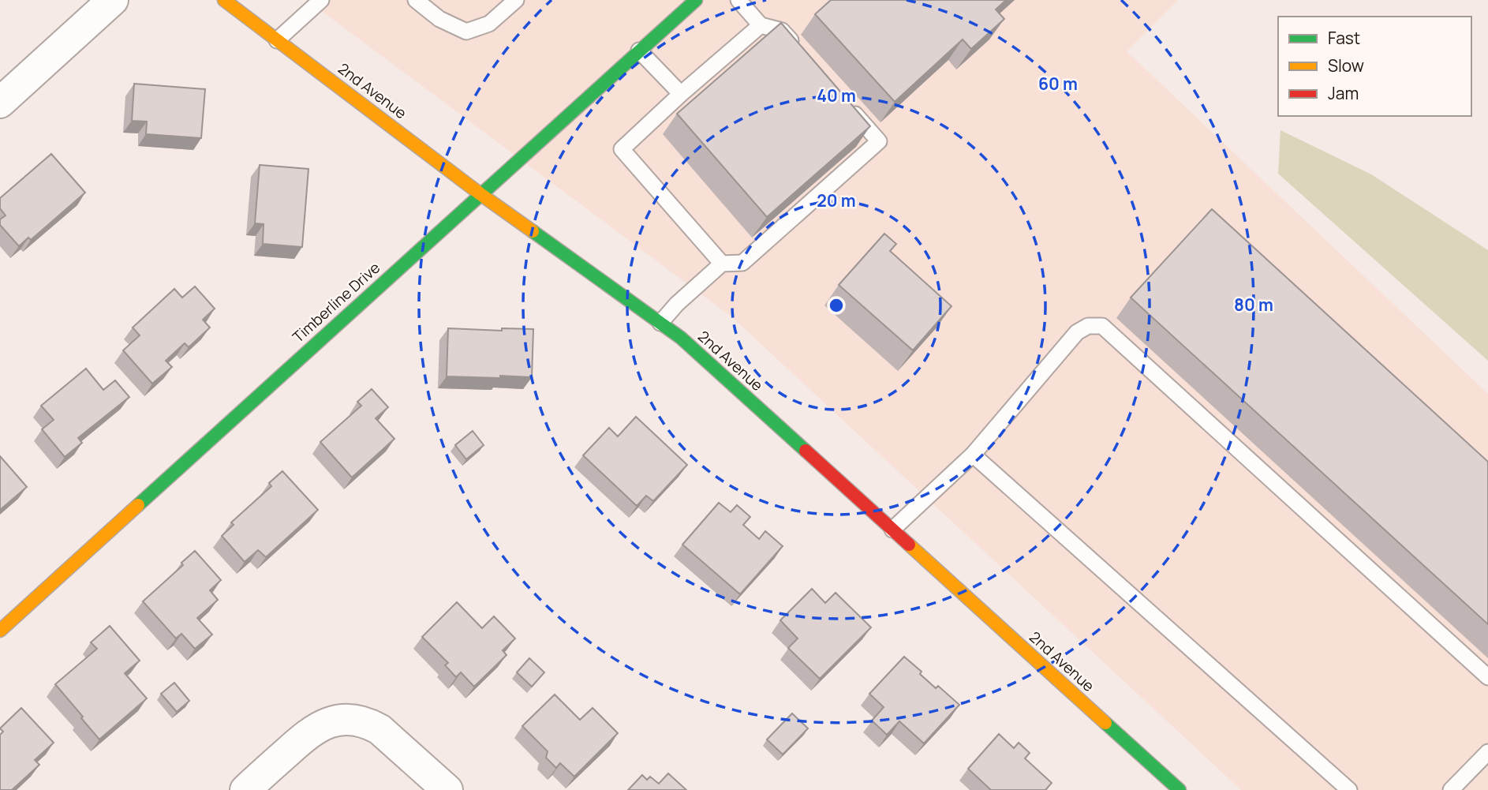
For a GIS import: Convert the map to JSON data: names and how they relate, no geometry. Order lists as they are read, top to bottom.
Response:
{
  "streets": {
    "street": ["2nd Avenue", "Timberline Drive"]
  },
  "crossings": [
    ["2nd Avenue", "Timberline Drive"]
  ],
  "legend": ["Fast", "Slow", "Jam"],
  "rings": [
    "60 m",
    "40 m",
    "20 m",
    "80 m"
  ]
}
